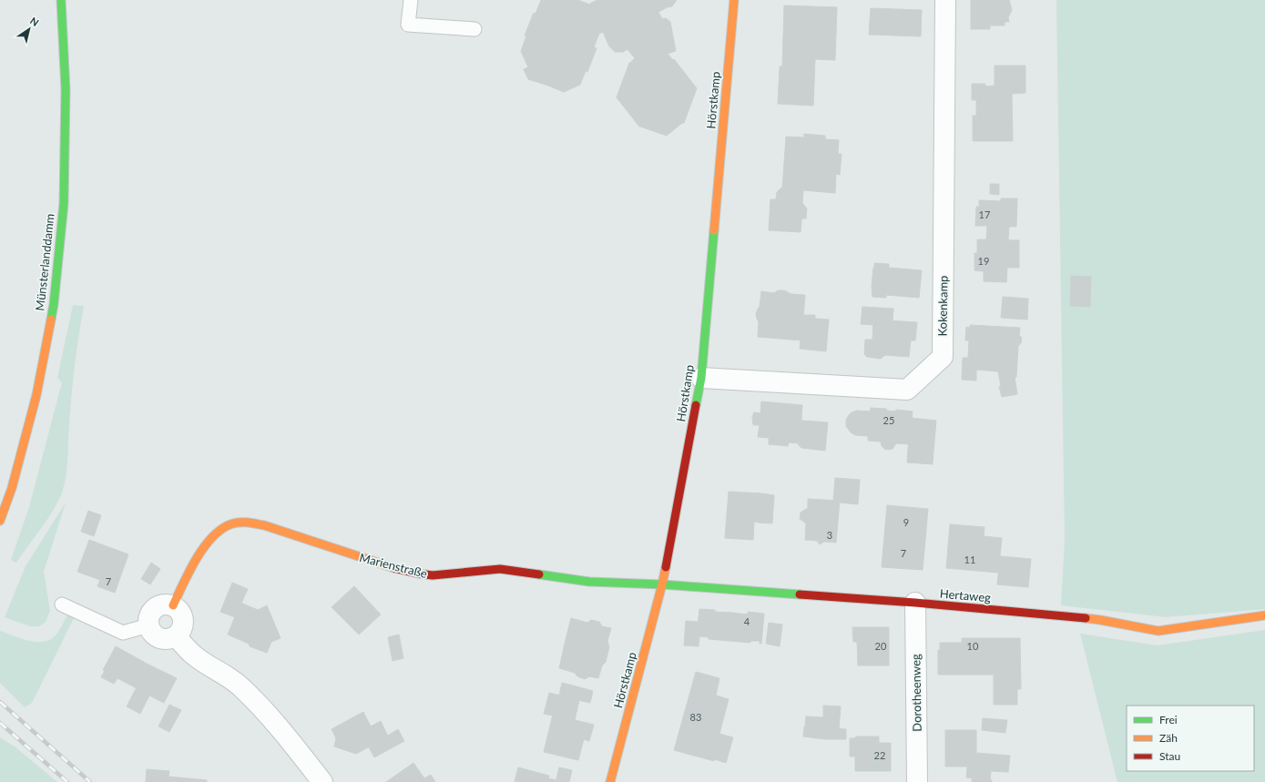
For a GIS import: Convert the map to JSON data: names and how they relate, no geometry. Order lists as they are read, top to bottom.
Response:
{
  "streets": {
    "street": [
      "Hörstkamp",
      "Münsterlanddamm",
      "Kokenkamp",
      "Marienstraße",
      "Hertaweg",
      "Dorotheenweg"
    ]
  },
  "crossings": [
    ["Hörstkamp", "Kokenkamp"],
    ["Hörstkamp", "Marienstraße"],
    ["Hörstkamp", "Hertaweg"],
    ["Marienstraße", "Hertaweg"],
    ["Hertaweg", "Dorotheenweg"]
  ],
  "house_numbers": [
    "17",
    "19",
    "25",
    "9",
    "3",
    "7",
    "11",
    "7",
    "4",
    "20",
    "10",
    "83",
    "22"
  ],
  "legend": ["Frei", "Zäh", "Stau"],
  "north": "top right"
}
